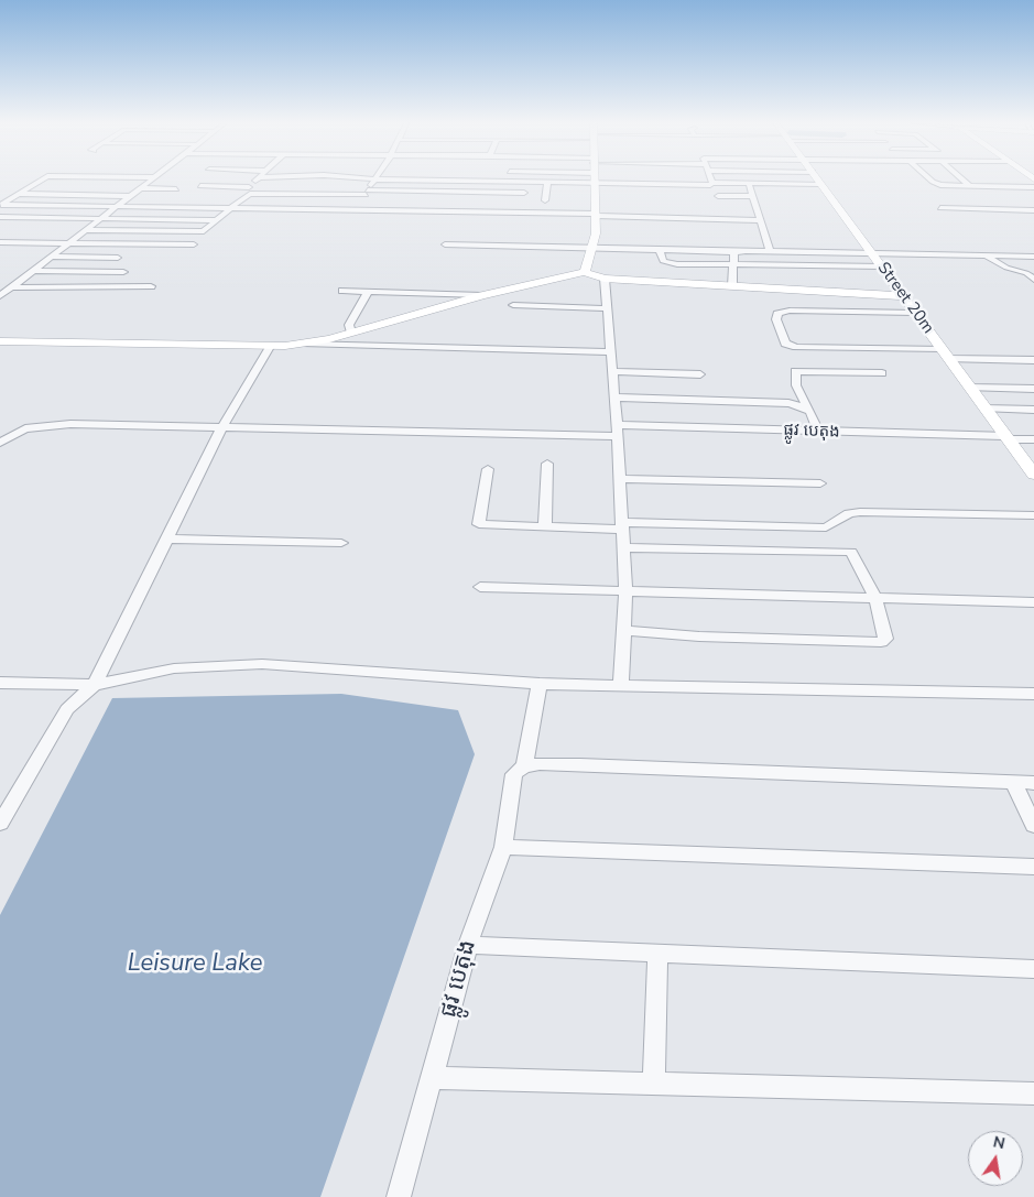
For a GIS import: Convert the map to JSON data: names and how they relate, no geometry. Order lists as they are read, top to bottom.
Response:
{
  "streets": {
    "street": ["Street 20m", "ផ្លូវ បេតុង"]
  },
  "crossings": [
    ["Street 20m", "ផ្លូវ បេតុង"]
  ],
  "water": ["Leisure Lake"],
  "north": "top"
}
